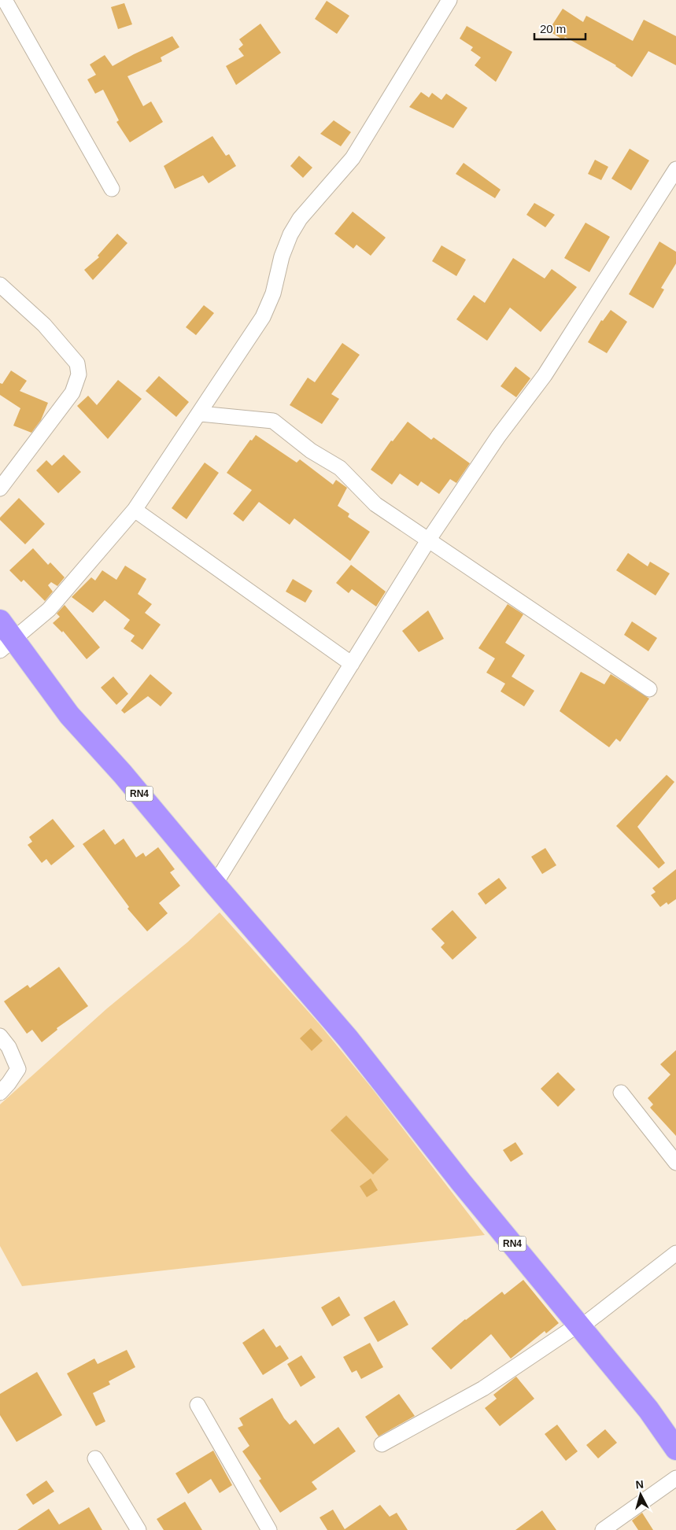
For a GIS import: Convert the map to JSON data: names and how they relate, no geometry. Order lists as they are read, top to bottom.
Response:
{
  "streets": {
    "highway": ["RN4"]
  },
  "scale_bar": "20 m",
  "north": "top"
}
